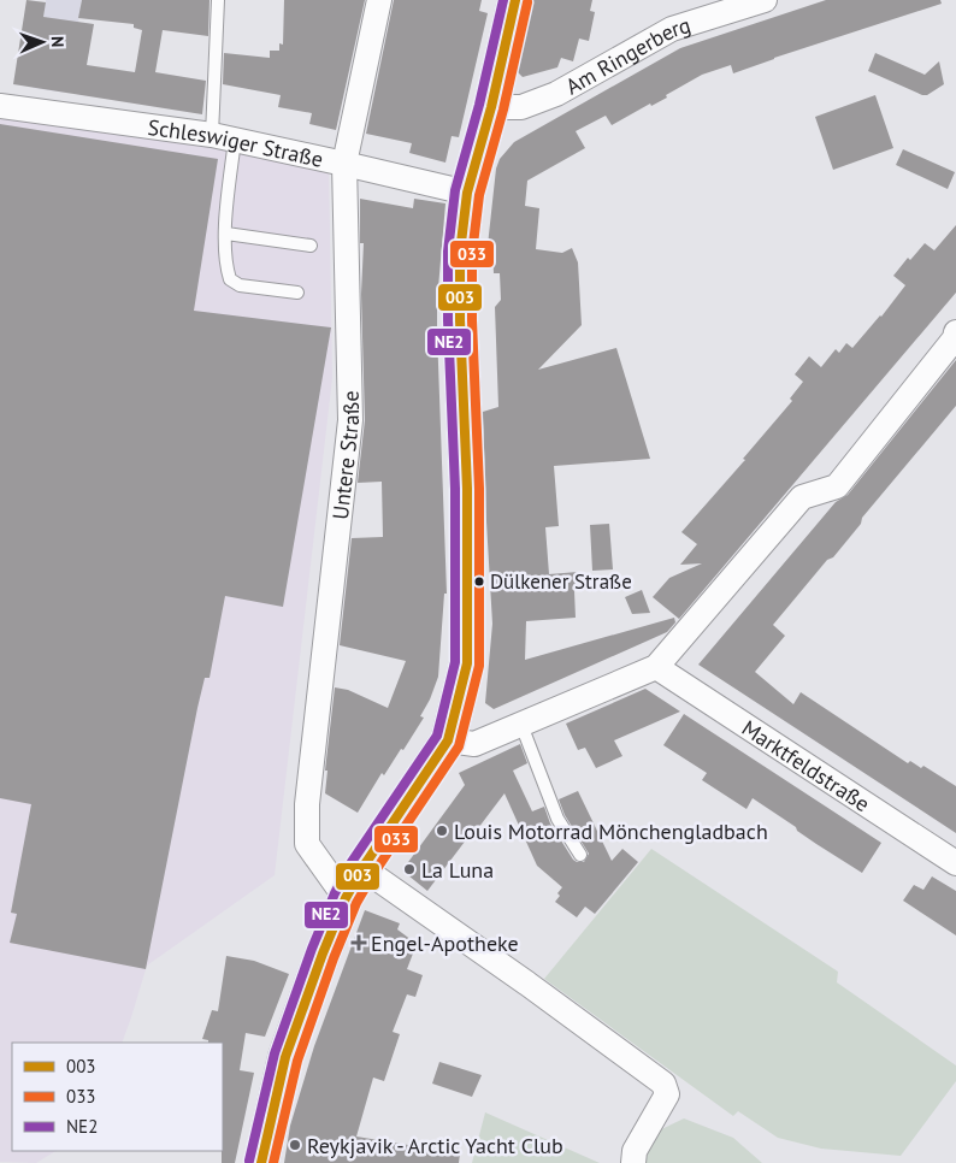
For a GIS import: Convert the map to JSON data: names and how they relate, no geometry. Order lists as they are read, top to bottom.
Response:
{
  "streets": {
    "street": [
      "Am Ringerberg",
      "Schleswiger Straße",
      "Untere Straße",
      "Marktfeldstraße"
    ]
  },
  "crossings": [
    ["Schleswiger Straße", "Untere Straße"]
  ],
  "places": {
    "other": [
      "Dülkener Straße",
      "Louis Motorrad Mönchengladbach",
      "La Luna",
      "Reykjavik - Arctic Yacht Club"
    ],
    "health": ["Engel-Apotheke"]
  },
  "lines": ["transit line 003", "transit line NE2", "transit line 033"],
  "legend": ["003", "033", "NE2"],
  "north": "right"
}
